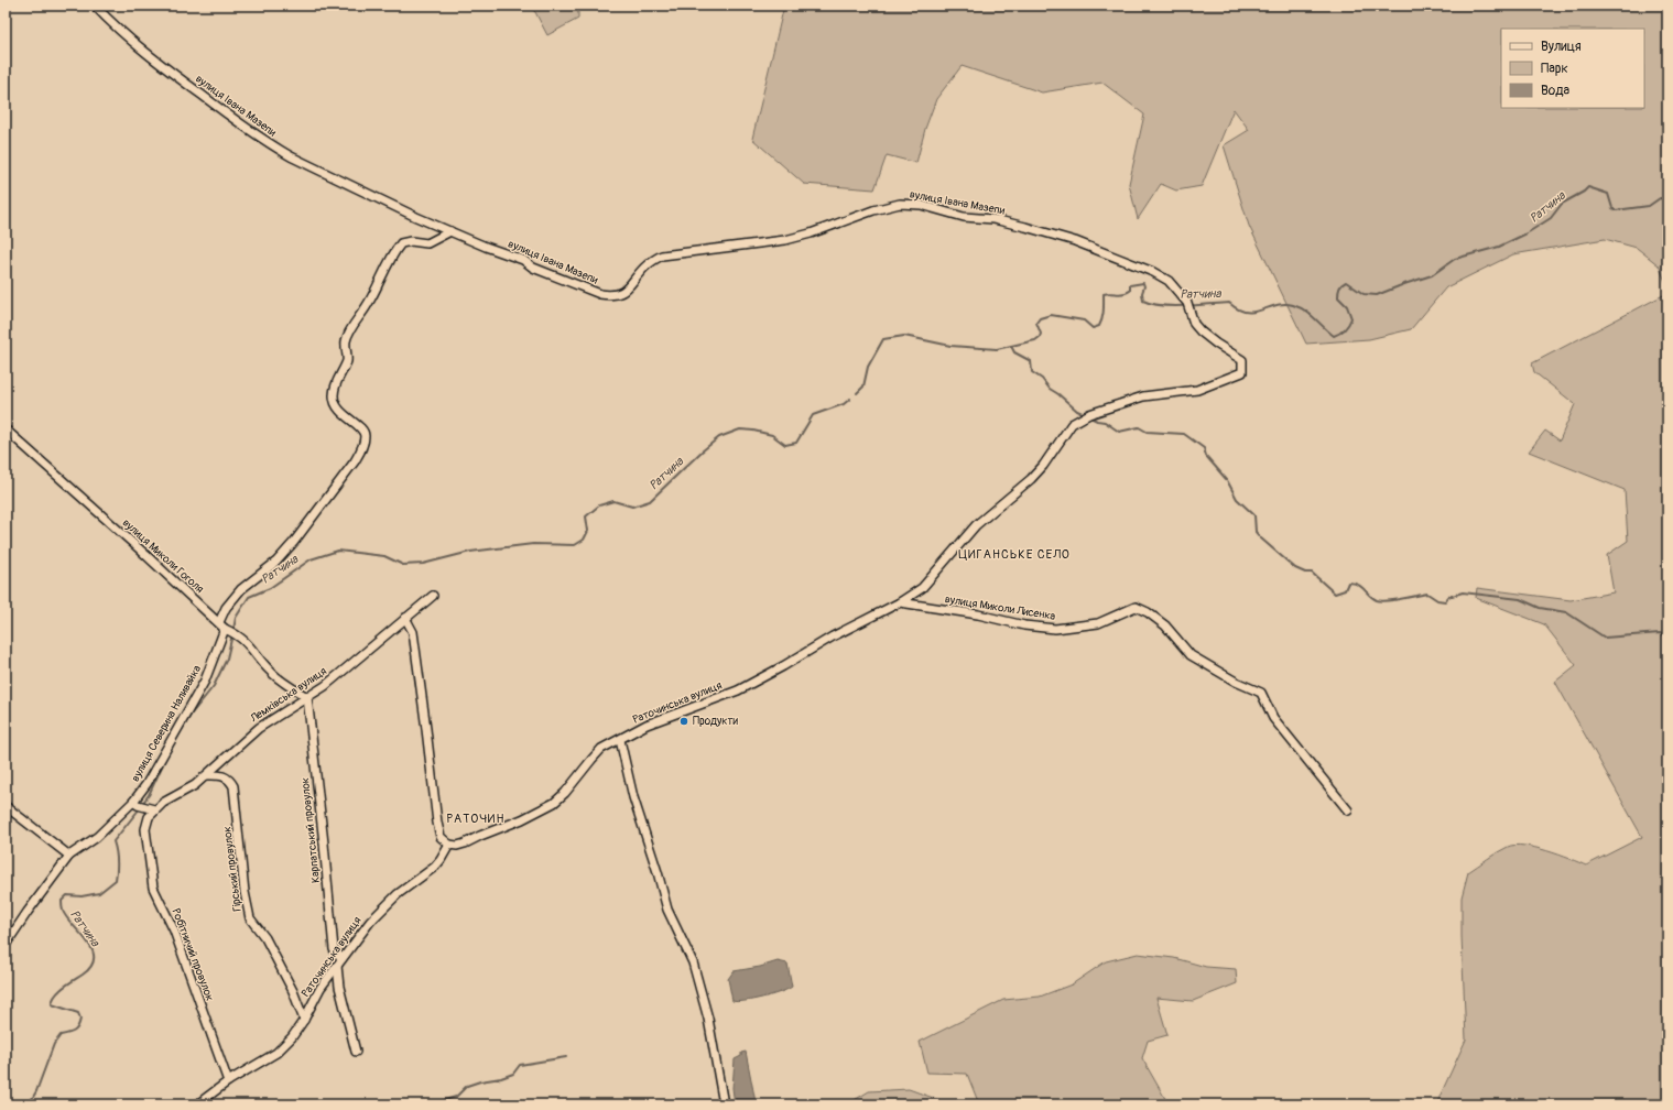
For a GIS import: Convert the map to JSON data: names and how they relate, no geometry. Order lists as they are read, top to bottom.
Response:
{
  "streets": {
    "street": [
      "вулиця Івана Мазепи",
      "вулиця Миколи Гоголя",
      "вулиця Миколи Лисенка",
      "Лемківська вулиця",
      "Раточинська вулиця",
      "вулиця Северина Наливайка",
      "Карпатський провулок",
      "Гірський провулок",
      "Робітничий провулок"
    ]
  },
  "crossings": [
    ["вулиця Івана Мазепи", "Раточинська вулиця"],
    ["вулиця Івана Мазепи", "вулиця Северина Наливайка"],
    ["вулиця Миколи Гоголя", "Лемківська вулиця"],
    ["вулиця Миколи Гоголя", "вулиця Северина Наливайка"],
    ["вулиця Миколи Гоголя", "Карпатський провулок"],
    ["вулиця Миколи Лисенка", "Раточинська вулиця"],
    ["Лемківська вулиця", "Карпатський провулок"],
    ["Лемківська вулиця", "Гірський провулок"],
    ["Лемківська вулиця", "Робітничий провулок"],
    ["Раточинська вулиця", "Карпатський провулок"],
    ["Раточинська вулиця", "Гірський провулок"],
    ["Раточинська вулиця", "Робітничий провулок"]
  ],
  "districts": ["ЦИГАНСЬКЕ СЕЛО", "РАТОЧИН"],
  "water": ["Ратчина"],
  "places": ["Продукти"],
  "legend": ["Вулиця", "Парк", "Вода"]
}
